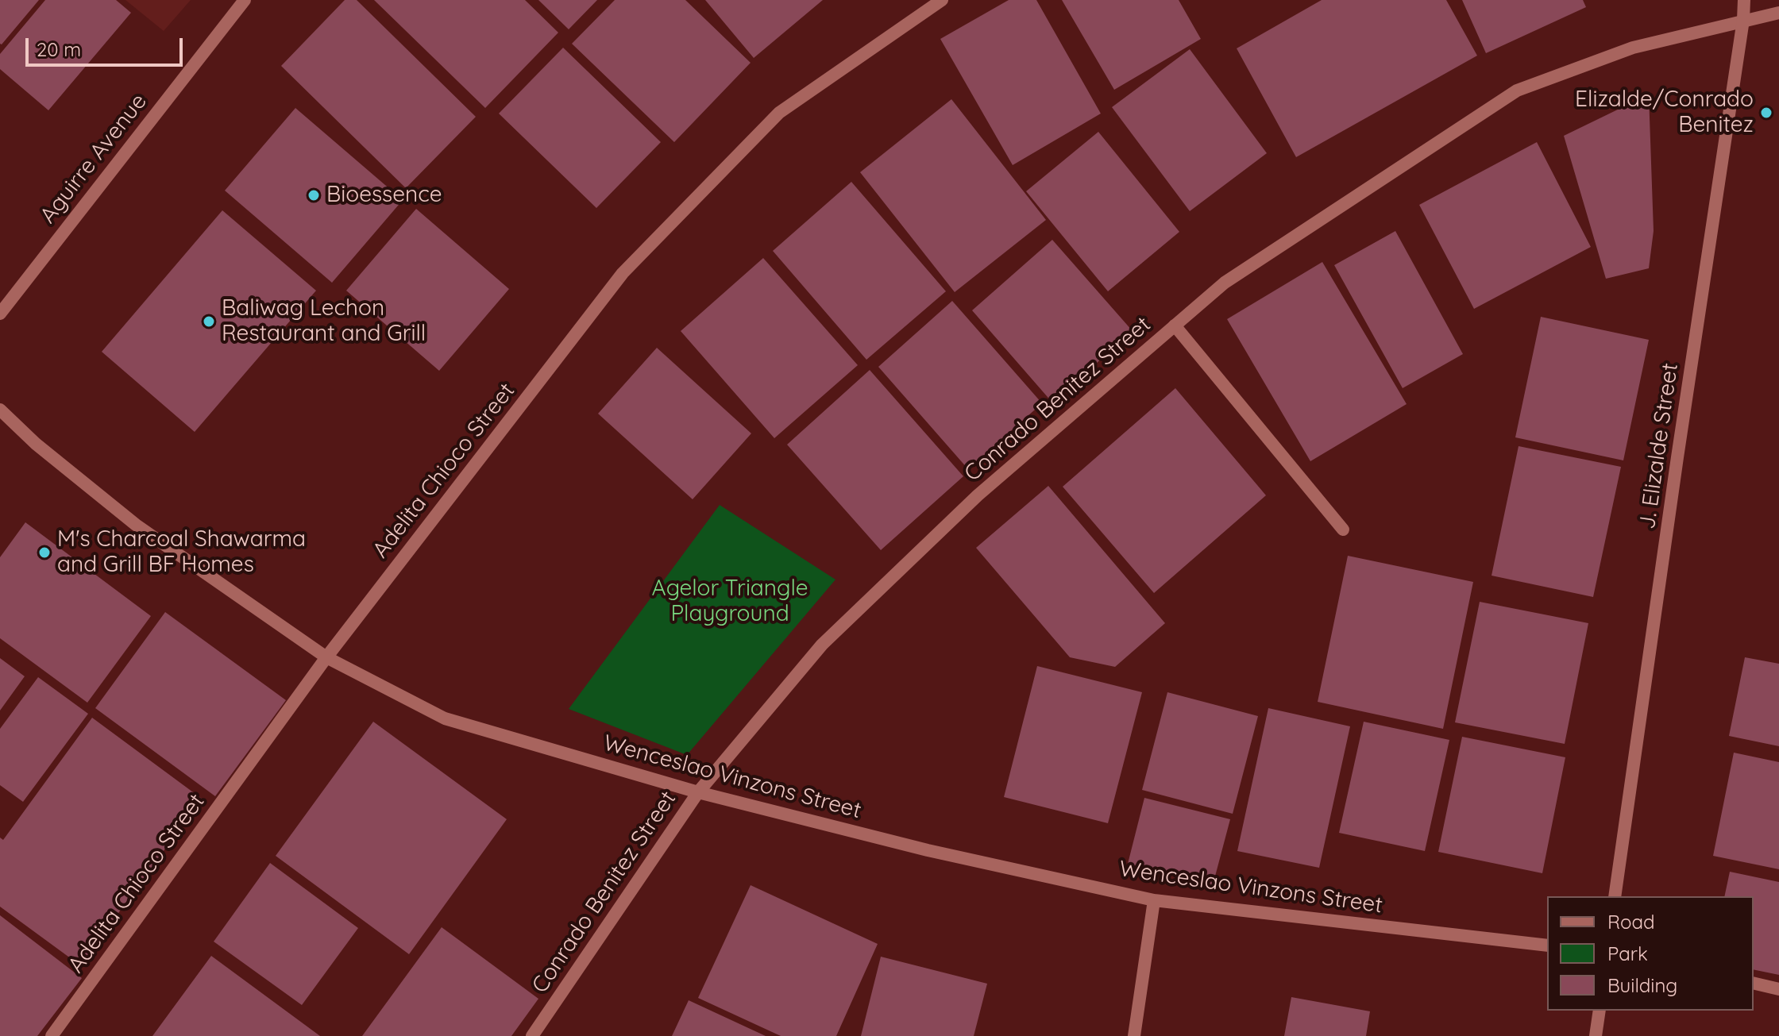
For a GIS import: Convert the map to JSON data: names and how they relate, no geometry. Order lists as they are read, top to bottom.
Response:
{
  "streets": {
    "street": [
      "Aguirre Avenue",
      "Conrado Benitez Street",
      "J. Elizalde Street",
      "Adelita Chioco Street",
      "Wenceslao Vinzons Street"
    ]
  },
  "crossings": [
    ["Conrado Benitez Street", "J. Elizalde Street"],
    ["Conrado Benitez Street", "Wenceslao Vinzons Street"],
    ["Adelita Chioco Street", "Wenceslao Vinzons Street"]
  ],
  "parks": ["Agelor Triangle Playground"],
  "places": [
    "Elizalde/Conrado Benitez",
    "Bioessence",
    "Baliwag Lechon Restaurant and Grill",
    "M's Charcoal Shawarma and Grill BF Homes"
  ],
  "legend": ["Road", "Park", "Building"],
  "scale_bar": "20 m"
}
